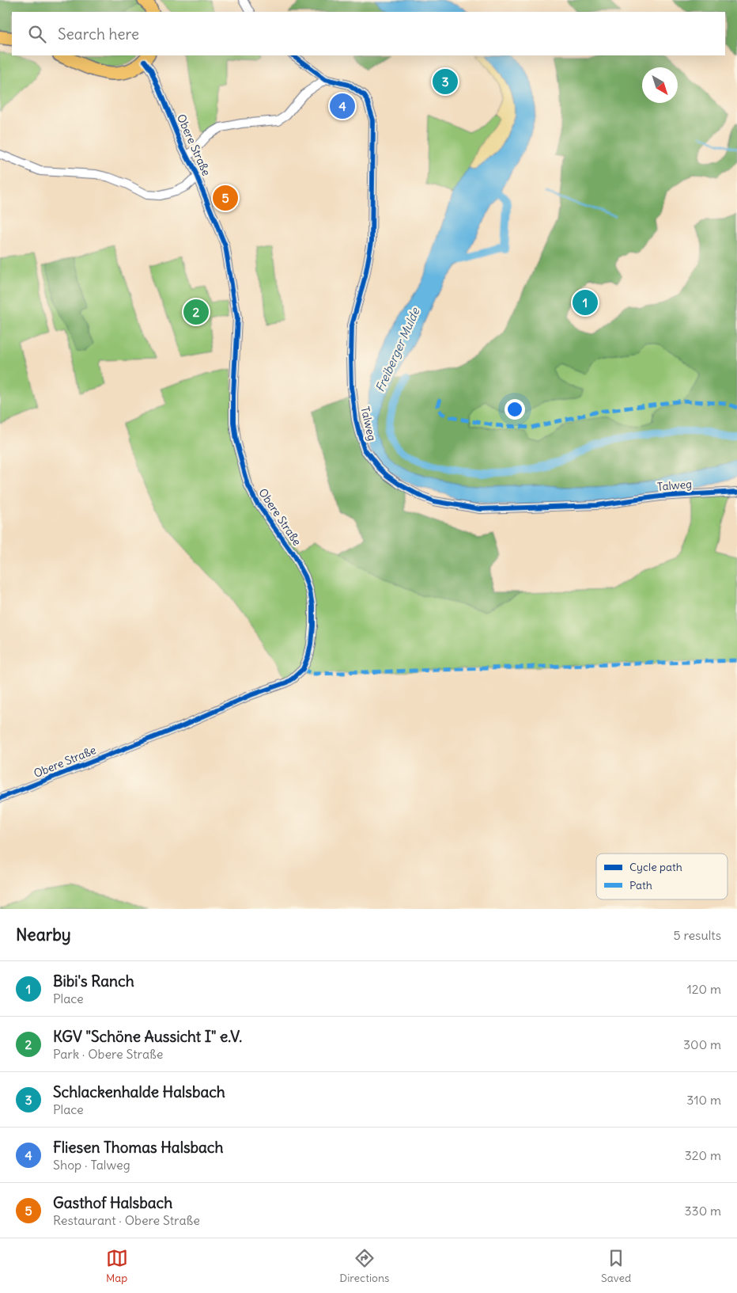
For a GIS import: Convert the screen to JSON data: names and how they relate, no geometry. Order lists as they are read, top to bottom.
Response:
{
  "streets": {
    "street": ["Obere Straße", "Talweg"]
  },
  "water": ["Freiberger Mulde"],
  "legend": ["Cycle path", "Path"],
  "north": "bottom right",
  "page": {
    "search": "Search here",
    "pins": [
      "3",
      "4",
      "5",
      "1",
      "2"
    ],
    "heading": ["Nearby", "5 results"],
    "list": [
      {
        "mark": "1",
        "name": "Bibi's Ranch",
        "note": "Place",
        "value": "120 m"
      },
      {
        "mark": "2",
        "name": "KGV \"Schöne Aussicht I\" e.V.",
        "note": "Park · Obere Straße",
        "value": "300 m"
      },
      {
        "mark": "3",
        "name": "Schlackenhalde Halsbach",
        "note": "Place",
        "value": "310 m"
      },
      {
        "mark": "4",
        "name": "Fliesen Thomas Halsbach",
        "note": "Shop · Talweg",
        "value": "320 m"
      },
      {
        "mark": "5",
        "name": "Gasthof Halsbach",
        "note": "Restaurant · Obere Straße",
        "value": "330 m"
      }
    ],
    "nav": ["Map", "Directions", "Saved"]
  }
}
